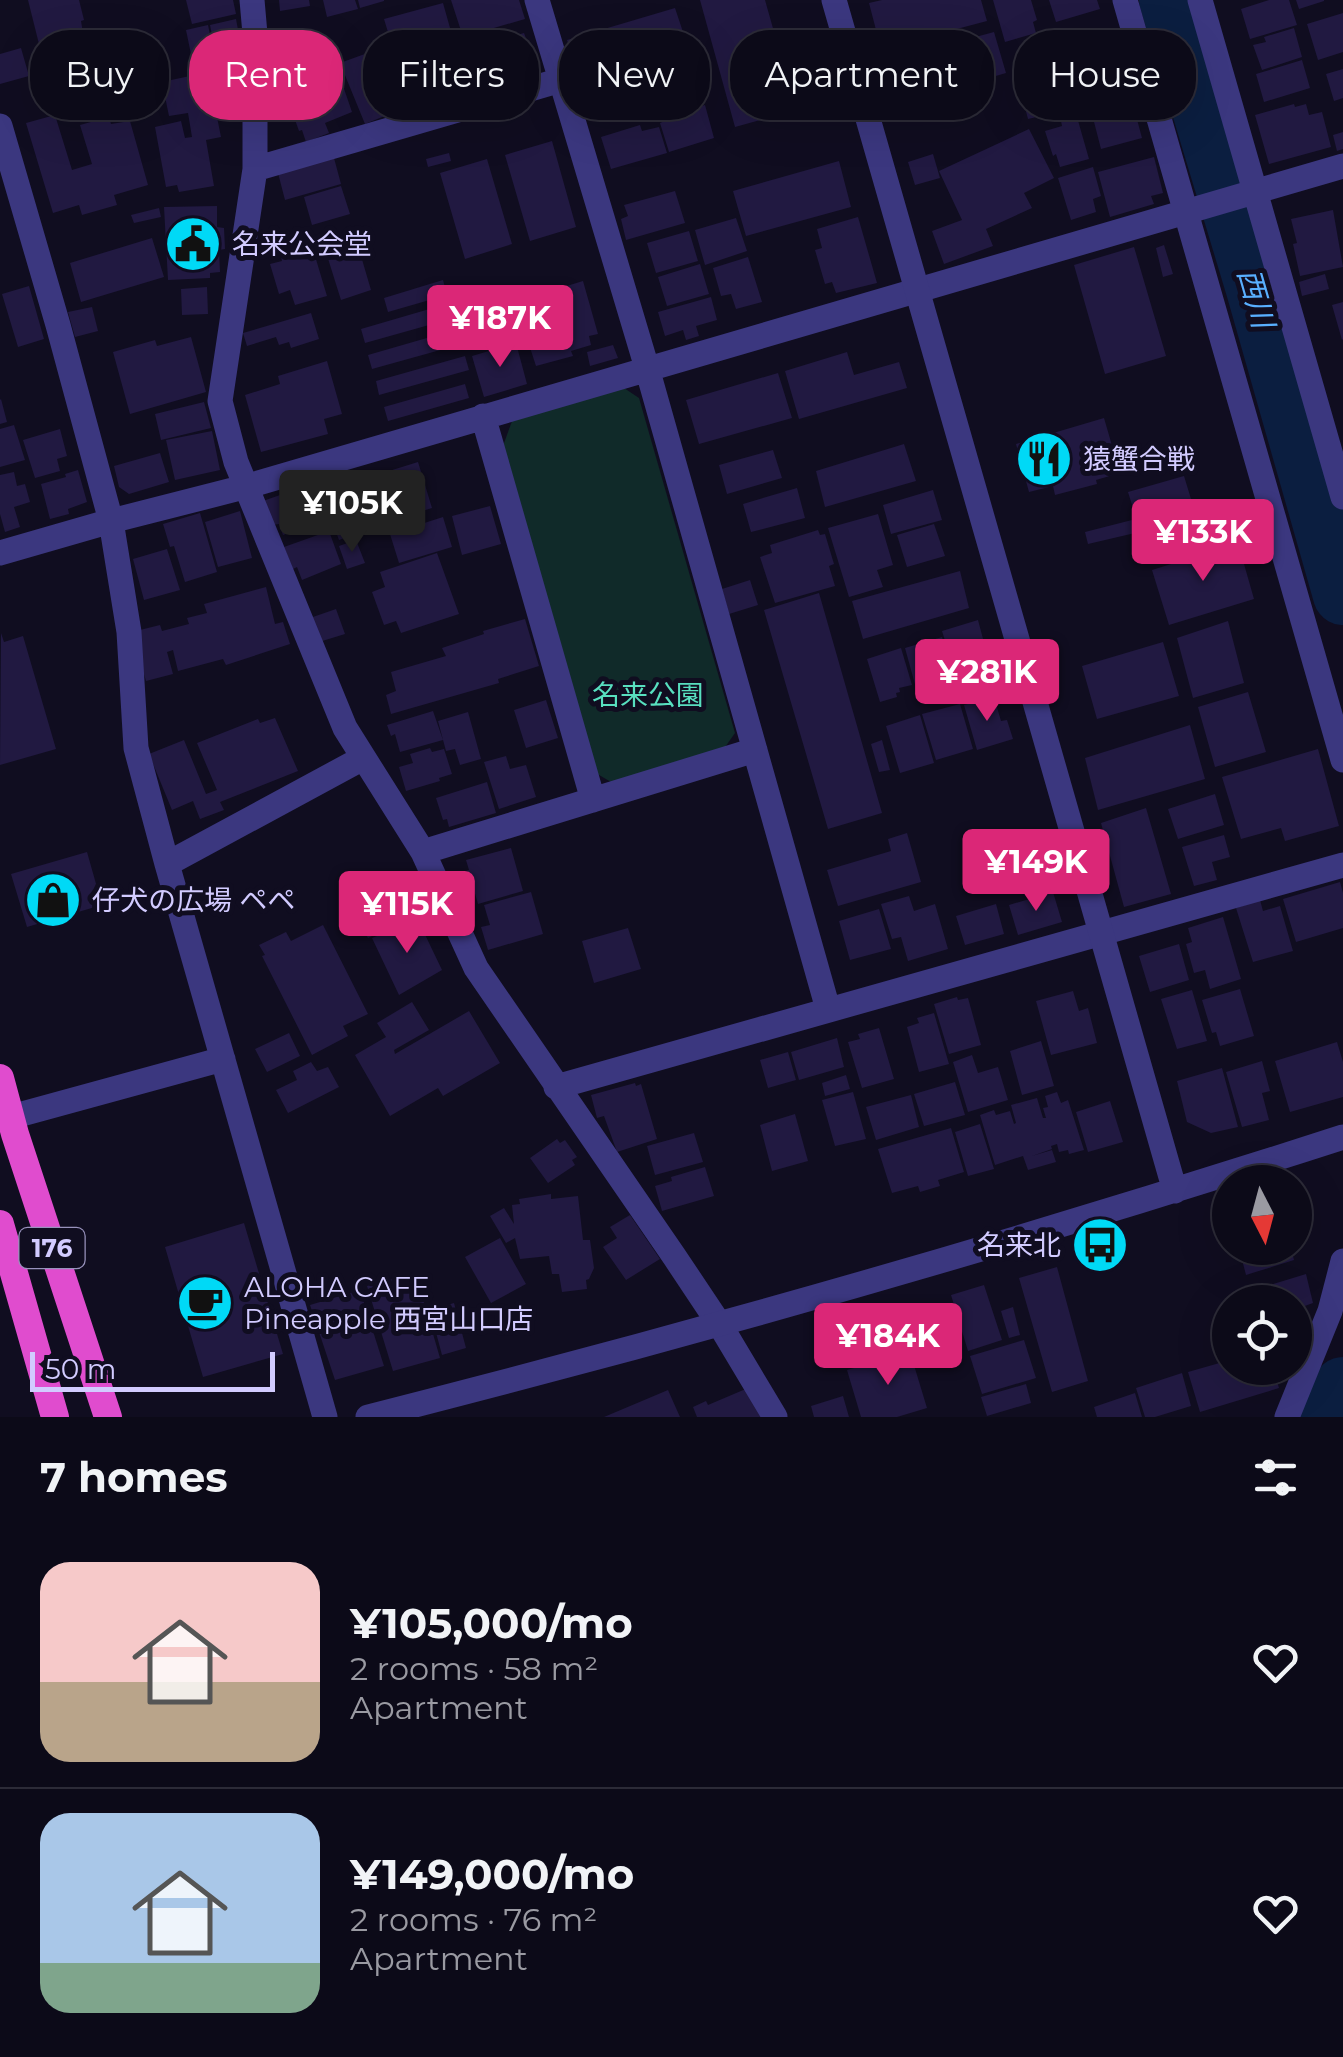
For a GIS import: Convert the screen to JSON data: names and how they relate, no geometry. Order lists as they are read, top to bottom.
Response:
{
  "streets": {
    "highway": ["176"]
  },
  "water": ["西川"],
  "parks": ["名来公園"],
  "places": {
    "public building": ["名来公会堂"],
    "restaurant": ["猿蟹合戦"],
    "shop": ["仔犬の広場 ペペ"],
    "bus stop": ["名来北"],
    "cafe": ["ALOHA CAFE Pineapple 西宮山口店"]
  },
  "scale_bar": "50 m",
  "north": "bottom",
  "page": {
    "chip": [
      "Buy",
      "Rent",
      "Filters",
      "New",
      "Apartment",
      "House"
    ],
    "price": [
      "¥187K",
      "¥105K",
      "¥133K",
      "¥281K",
      "¥149K",
      "¥115K",
      "¥184K"
    ],
    "scale": "50 m",
    "heading": "7 homes",
    "list": [
      {
        "name": "¥105,000/mo",
        "note": "2 rooms · 58 m² · Apartment"
      },
      {
        "name": "¥149,000/mo",
        "note": "2 rooms · 76 m² · Apartment"
      }
    ]
  }
}
